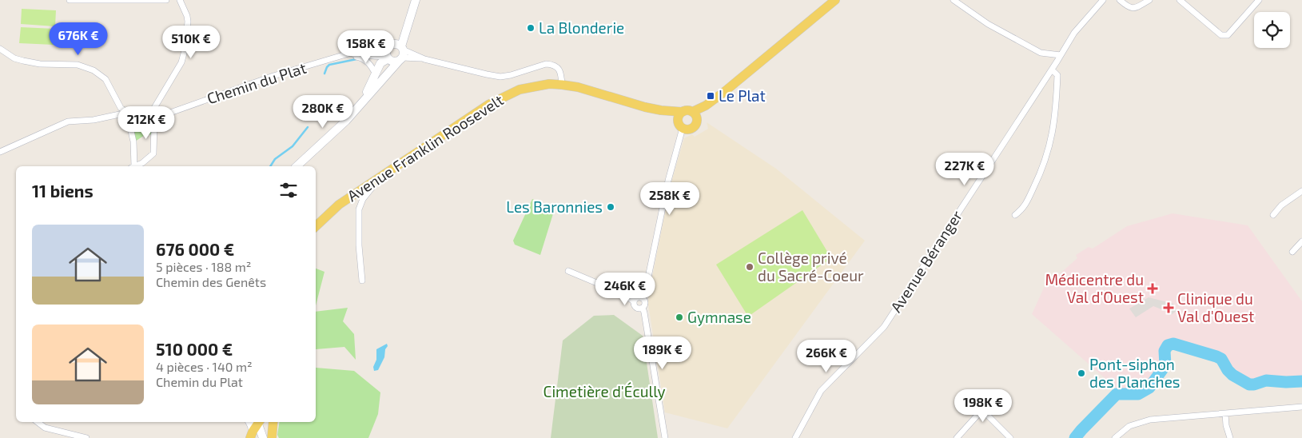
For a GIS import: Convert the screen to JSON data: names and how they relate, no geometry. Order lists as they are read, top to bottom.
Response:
{
  "streets": {
    "main road": ["Avenue Franklin Roosevelt"],
    "street": ["Chemin du Plat", "Avenue Béranger"]
  },
  "parks": ["Cimetière d'Écully"],
  "places": {
    "other": [
      "La Blonderie",
      "Les Baronnies",
      "Collège privé du Sacré-Coeur",
      "Gymnase",
      "Pont-siphon des Planches"
    ],
    "transit": ["Le Plat"],
    "health": ["Médicentre du Val d'Ouest", "Clinique du Val d'Ouest"]
  },
  "page": {
    "price": [
      "676K €",
      "510K €",
      "158K €",
      "280K €",
      "212K €",
      "227K €",
      "258K €",
      "246K €",
      "189K €",
      "266K €",
      "198K €"
    ],
    "heading": "11 biens",
    "list": [
      {
        "name": "676 000 €",
        "note": "5 pièces · 188 m² · Chemin des Genêts"
      },
      {
        "name": "510 000 €",
        "note": "4 pièces · 140 m² · Chemin du Plat"
      }
    ]
  }
}
